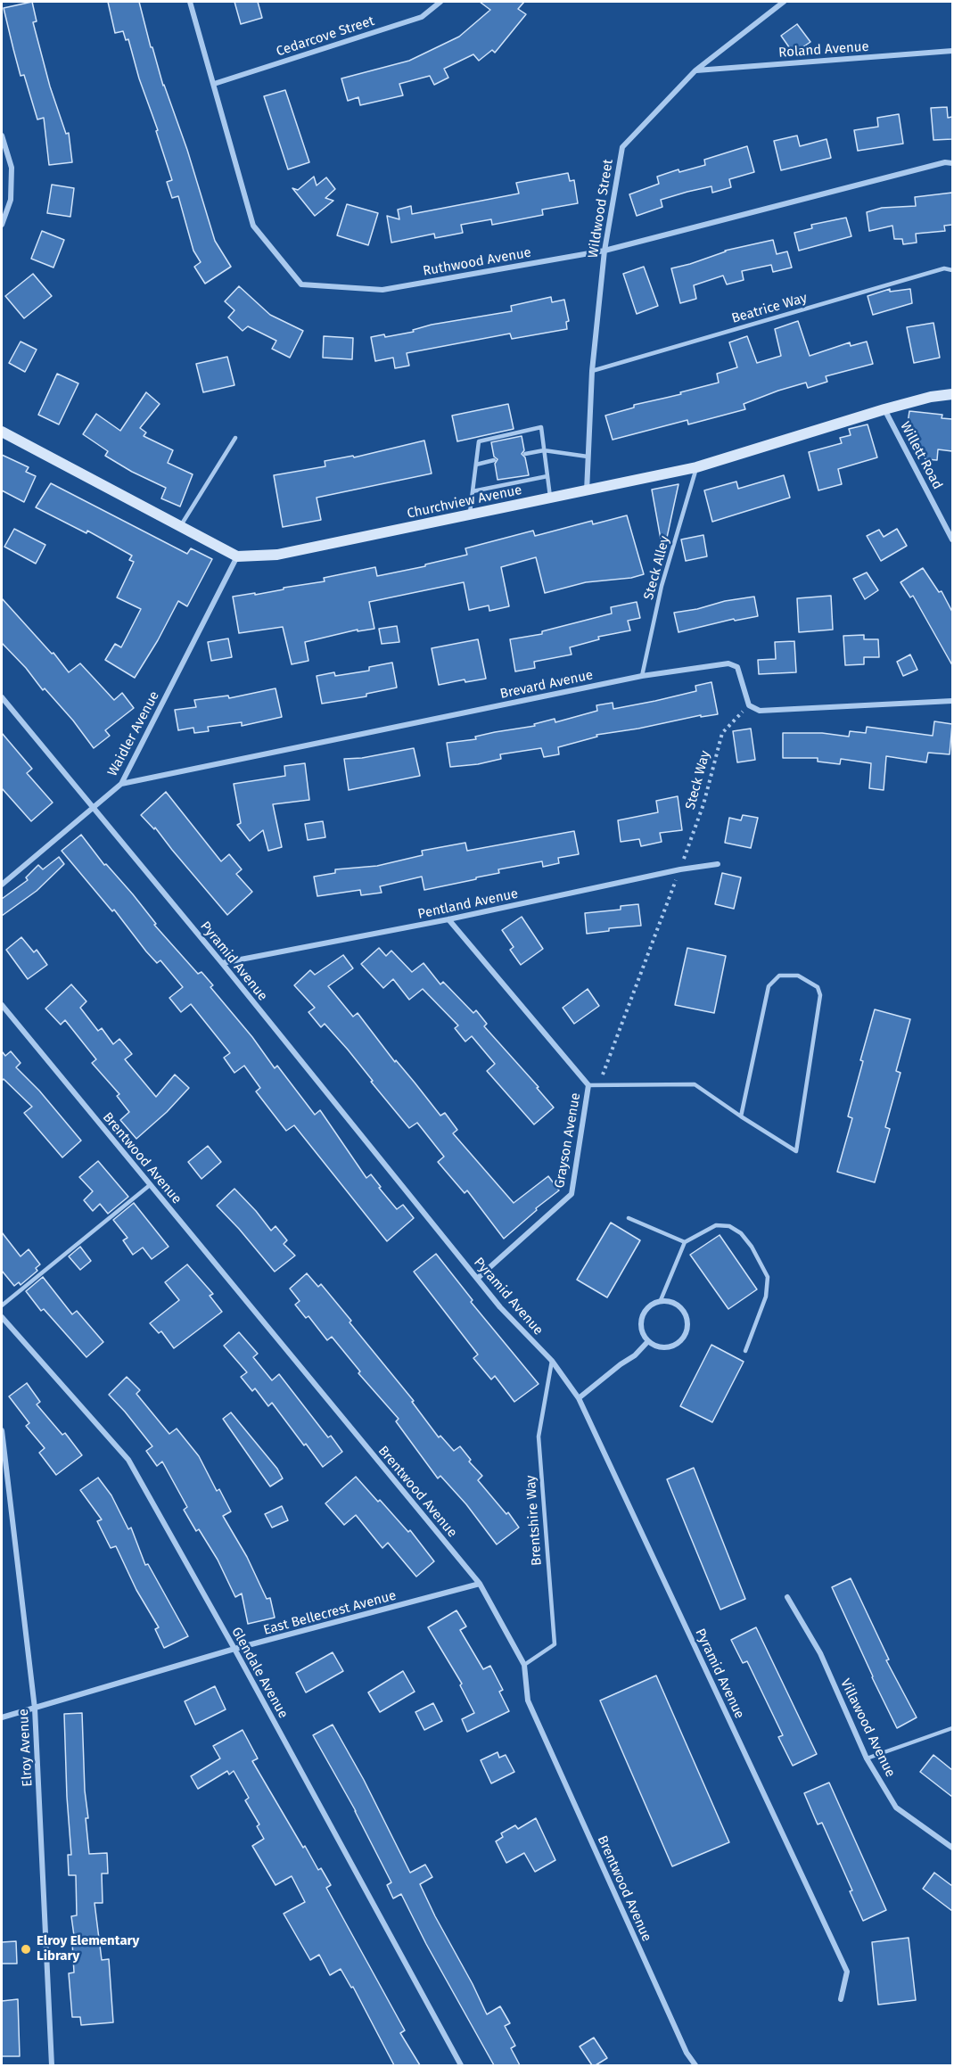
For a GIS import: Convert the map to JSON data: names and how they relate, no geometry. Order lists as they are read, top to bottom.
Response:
{
  "streets": {
    "street": [
      "Cedarcove Street",
      "Roland Avenue",
      "Wildwood Street",
      "Ruthwood Avenue",
      "Willett Road",
      "Churchview Avenue",
      "Brevard Avenue",
      "Waidler Avenue",
      "Pentland Avenue",
      "Pyramid Avenue",
      "Grayson Avenue",
      "Brentwood Avenue",
      "East Bellecrest Avenue",
      "Glendale Avenue",
      "Villawood Avenue",
      "Elroy Avenue"
    ],
    "lane": ["Beatrice Way", "Steck Alley", "Brentshire Way"],
    "path": ["Steck Way"]
  },
  "crossings": [
    ["Cedarcove Street", "Ruthwood Avenue"],
    ["Roland Avenue", "Wildwood Street"],
    ["Wildwood Street", "Ruthwood Avenue"],
    ["Wildwood Street", "Beatrice Way"],
    ["Wildwood Street", "Churchview Avenue"],
    ["Willett Road", "Churchview Avenue"],
    ["Churchview Avenue", "Steck Alley"],
    ["Churchview Avenue", "Waidler Avenue"],
    ["Steck Alley", "Brevard Avenue"],
    ["Brevard Avenue", "Waidler Avenue"],
    ["Brevard Avenue", "Steck Way"],
    ["Waidler Avenue", "Pyramid Avenue"],
    ["Steck Way", "Pentland Avenue"],
    ["Pentland Avenue", "Pyramid Avenue"],
    ["Pentland Avenue", "Grayson Avenue"],
    ["Pyramid Avenue", "Grayson Avenue"],
    ["Pyramid Avenue", "Brentshire Way"],
    ["Brentwood Avenue", "Brentshire Way"],
    ["Brentwood Avenue", "East Bellecrest Avenue"],
    ["East Bellecrest Avenue", "Glendale Avenue"],
    ["East Bellecrest Avenue", "Elroy Avenue"]
  ],
  "places": ["Elroy Elementary Library"]
}
